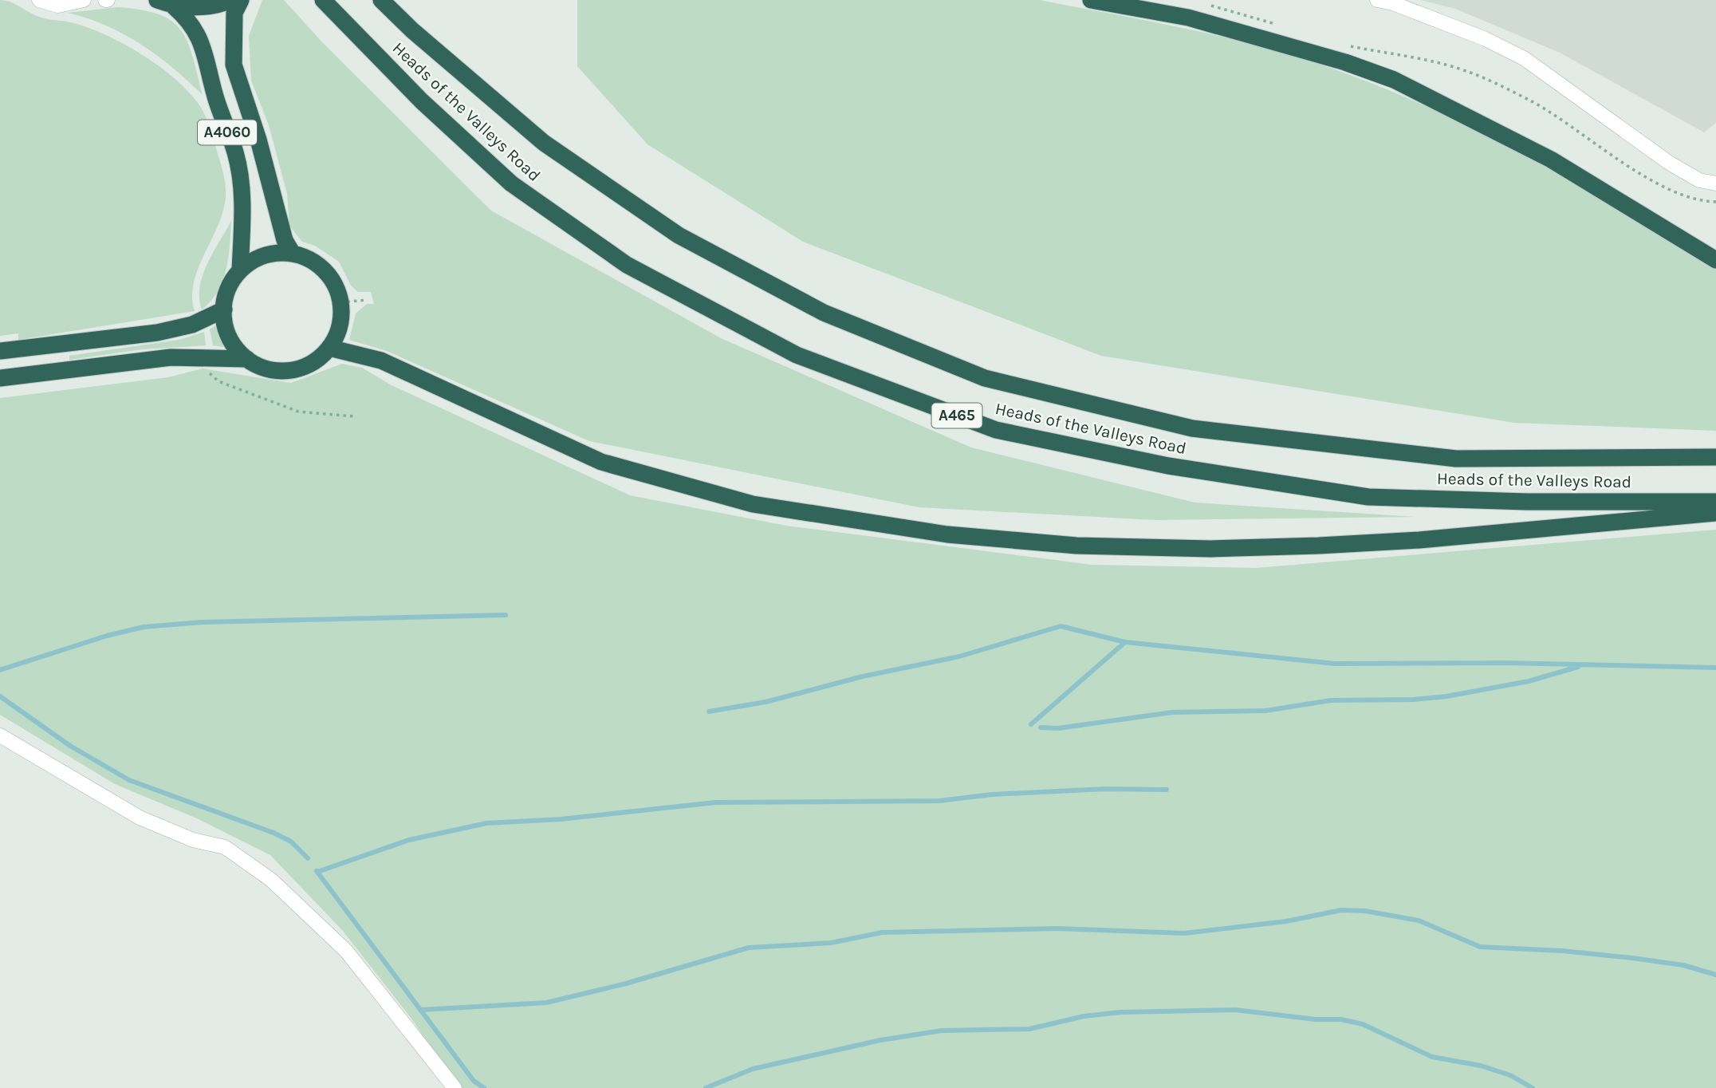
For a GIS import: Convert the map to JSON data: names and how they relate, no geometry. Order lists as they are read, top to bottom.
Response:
{
  "streets": {
    "highway": ["Heads of the Valleys Road", "A4060", "A465"]
  }
}
